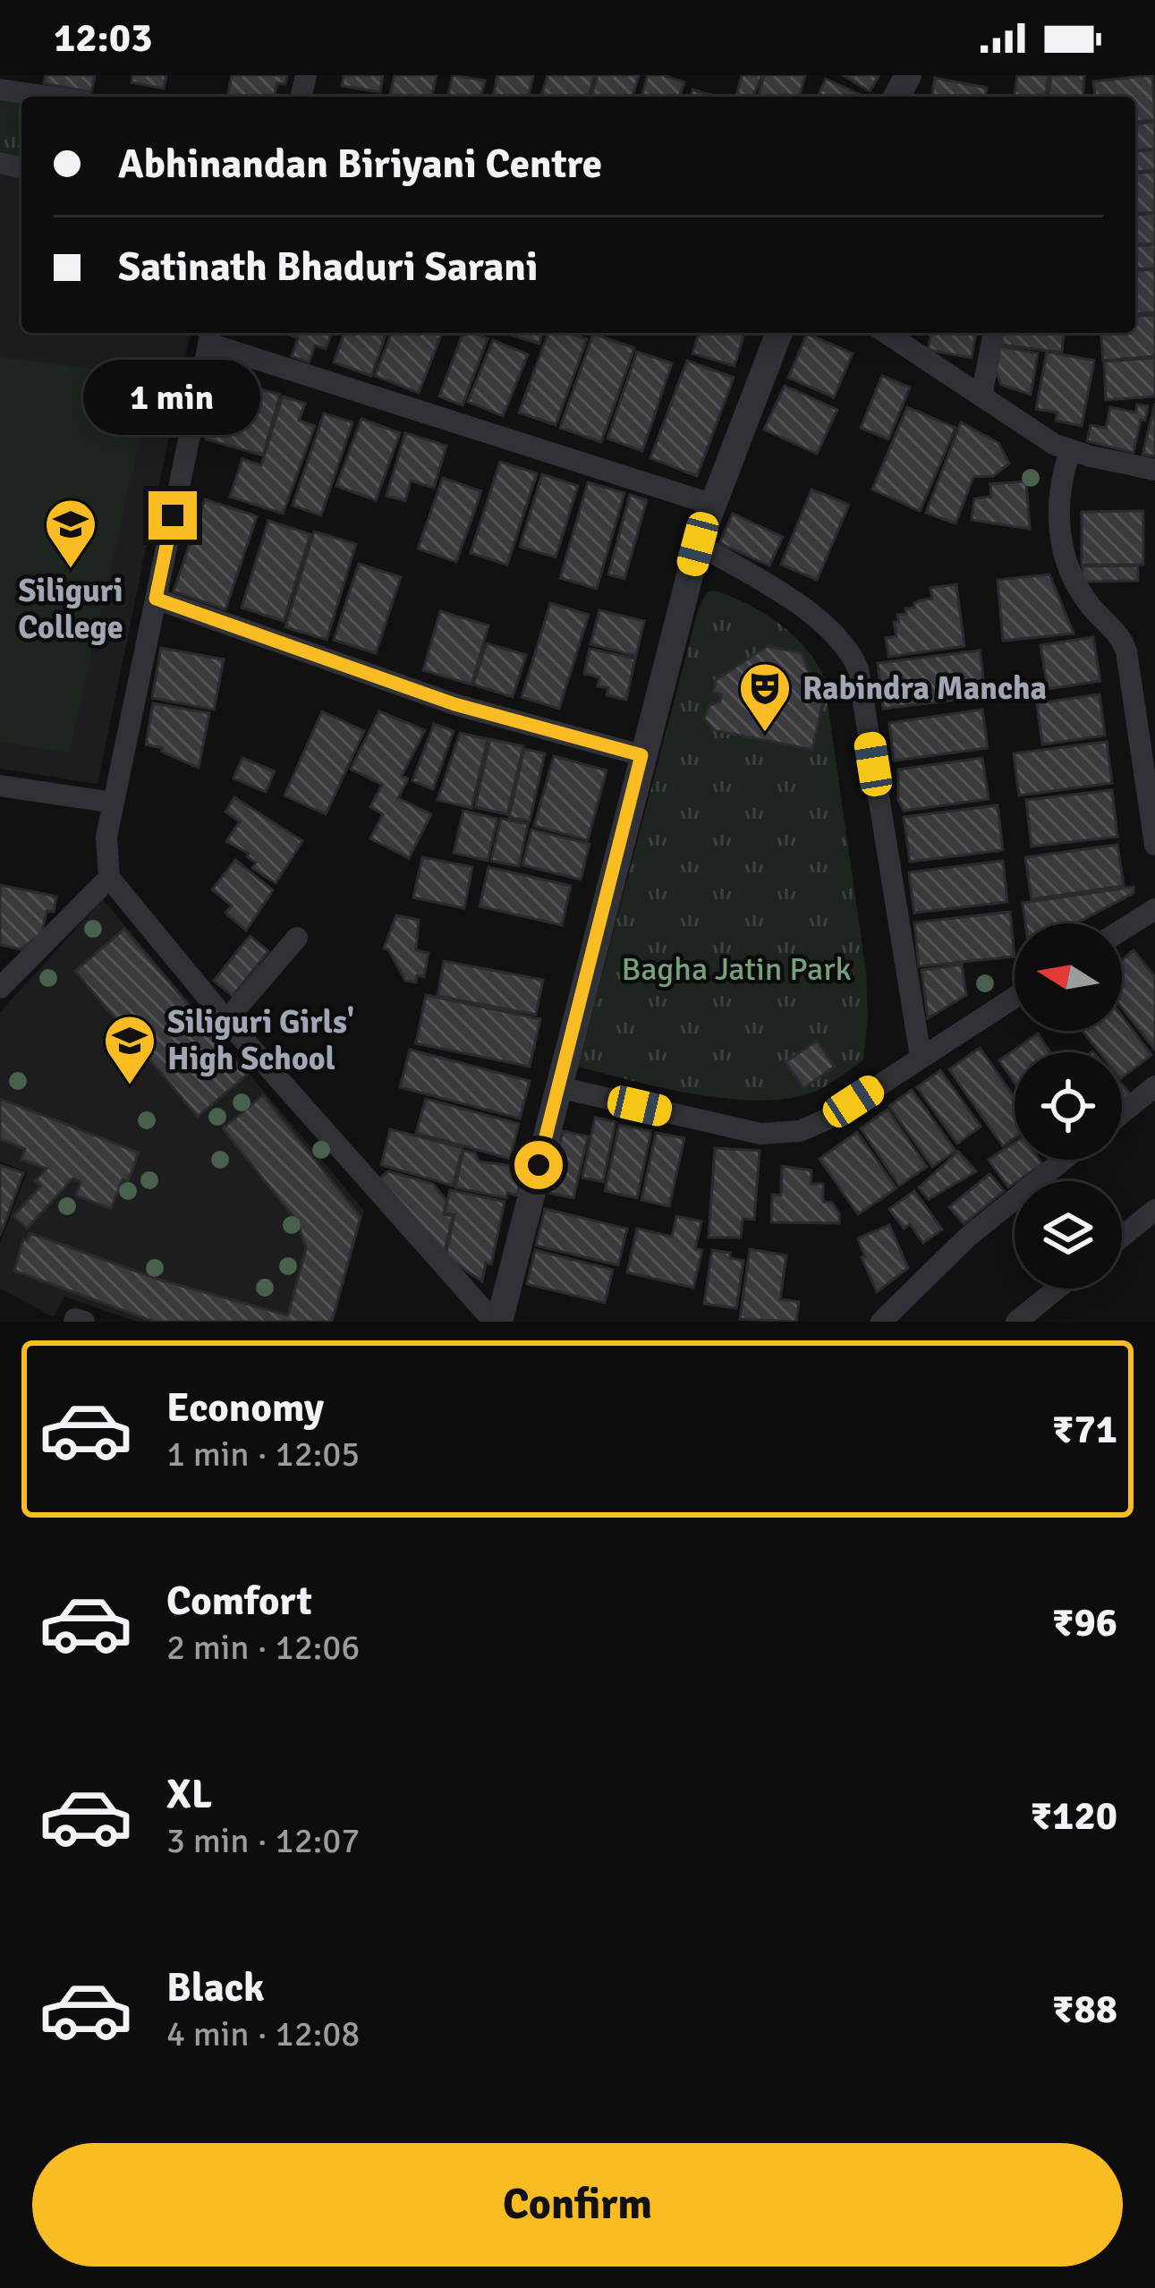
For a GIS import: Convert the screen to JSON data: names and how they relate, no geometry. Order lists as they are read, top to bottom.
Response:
{
  "parks": ["Bagha Jatin Park"],
  "places": {
    "school or university": ["Siliguri College", "Siliguri Girls' High School"],
    "theatre": ["Rabindra Mancha"]
  },
  "north": "left",
  "page": {
    "status": "12:03",
    "banner": ["Abhinandan Biriyani Centre", "Satinath Bhaduri Sarani"],
    "bubble": "1 min",
    "list": [
      {
        "name": "Economy",
        "note": "1 min · 12:05",
        "value": "₹71"
      },
      {
        "name": "Comfort",
        "note": "2 min · 12:06",
        "value": "₹96"
      },
      {
        "name": "XL",
        "note": "3 min · 12:07",
        "value": "₹120"
      },
      {
        "name": "Black",
        "note": "4 min · 12:08",
        "value": "₹88"
      }
    ],
    "buttons": "Confirm"
  }
}
